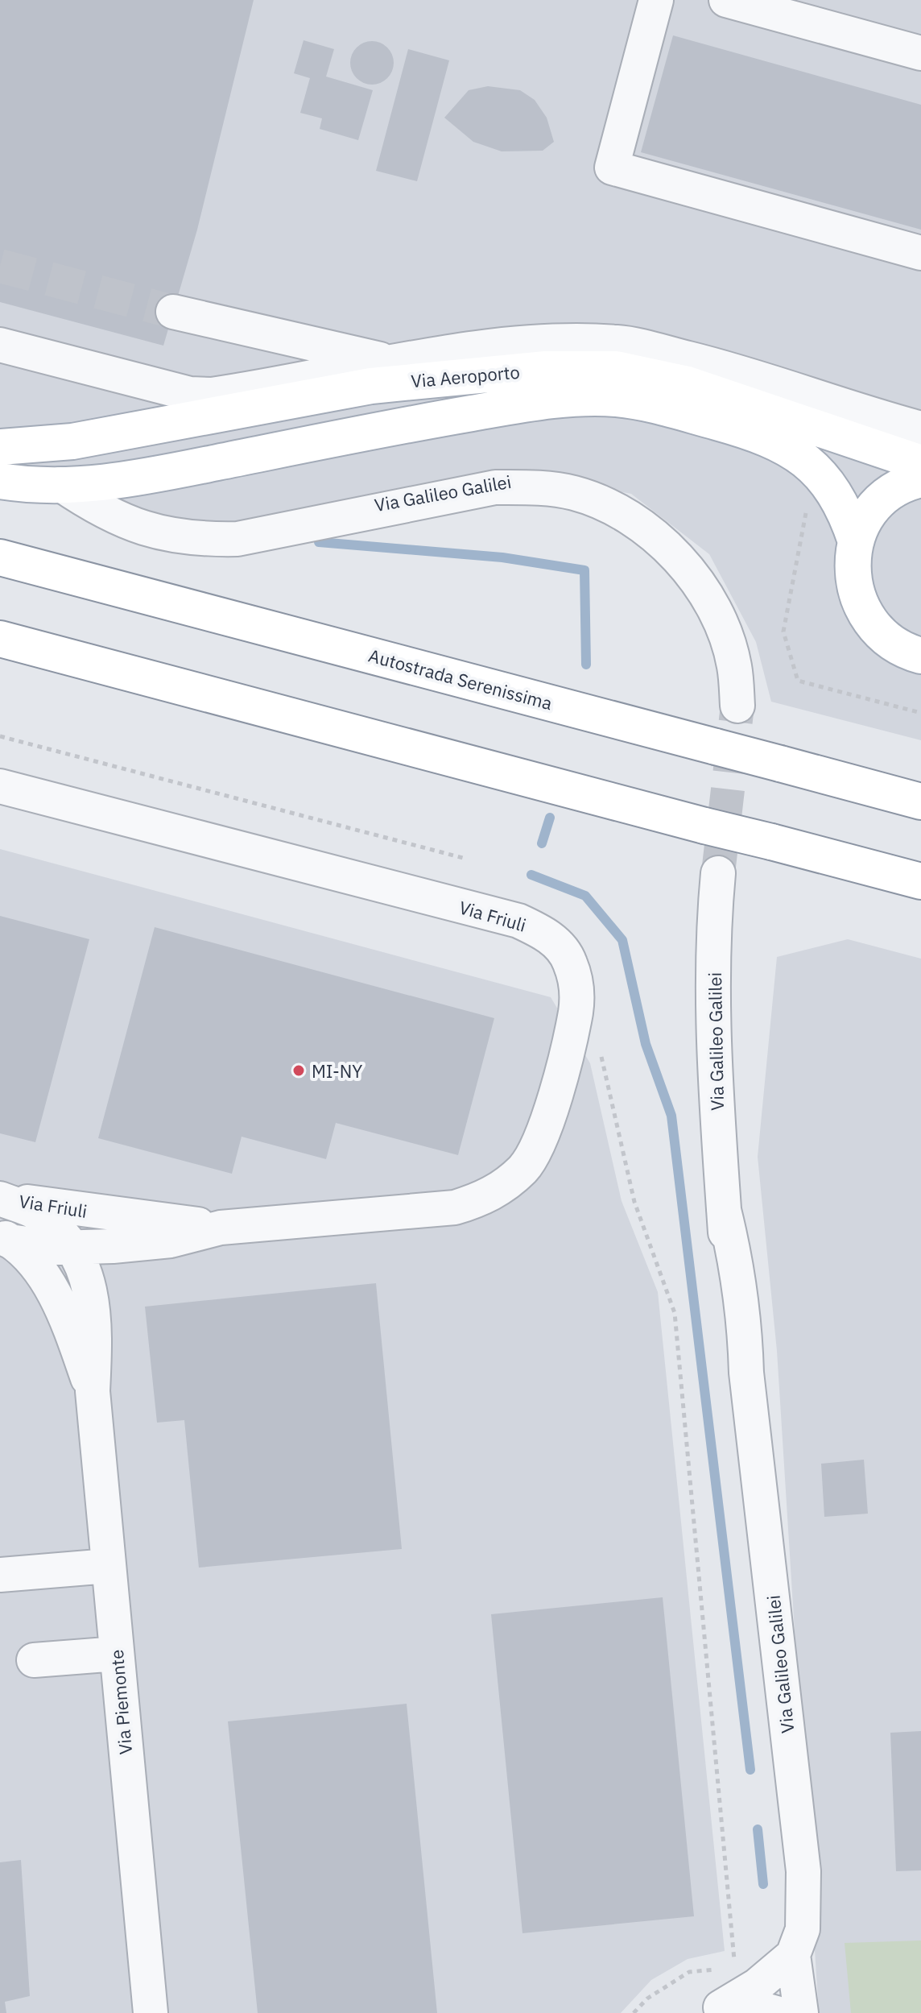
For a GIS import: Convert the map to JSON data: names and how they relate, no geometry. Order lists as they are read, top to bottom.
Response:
{
  "streets": {
    "main road": ["Via Aeroporto", "Autostrada Serenissima"],
    "street": ["Via Galileo Galilei", "Via Friuli", "Via Piemonte"]
  },
  "crossings": [
    ["Via Aeroporto", "Via Galileo Galilei"],
    ["Via Friuli", "Via Piemonte"]
  ],
  "places": ["MI-NY"]
}
